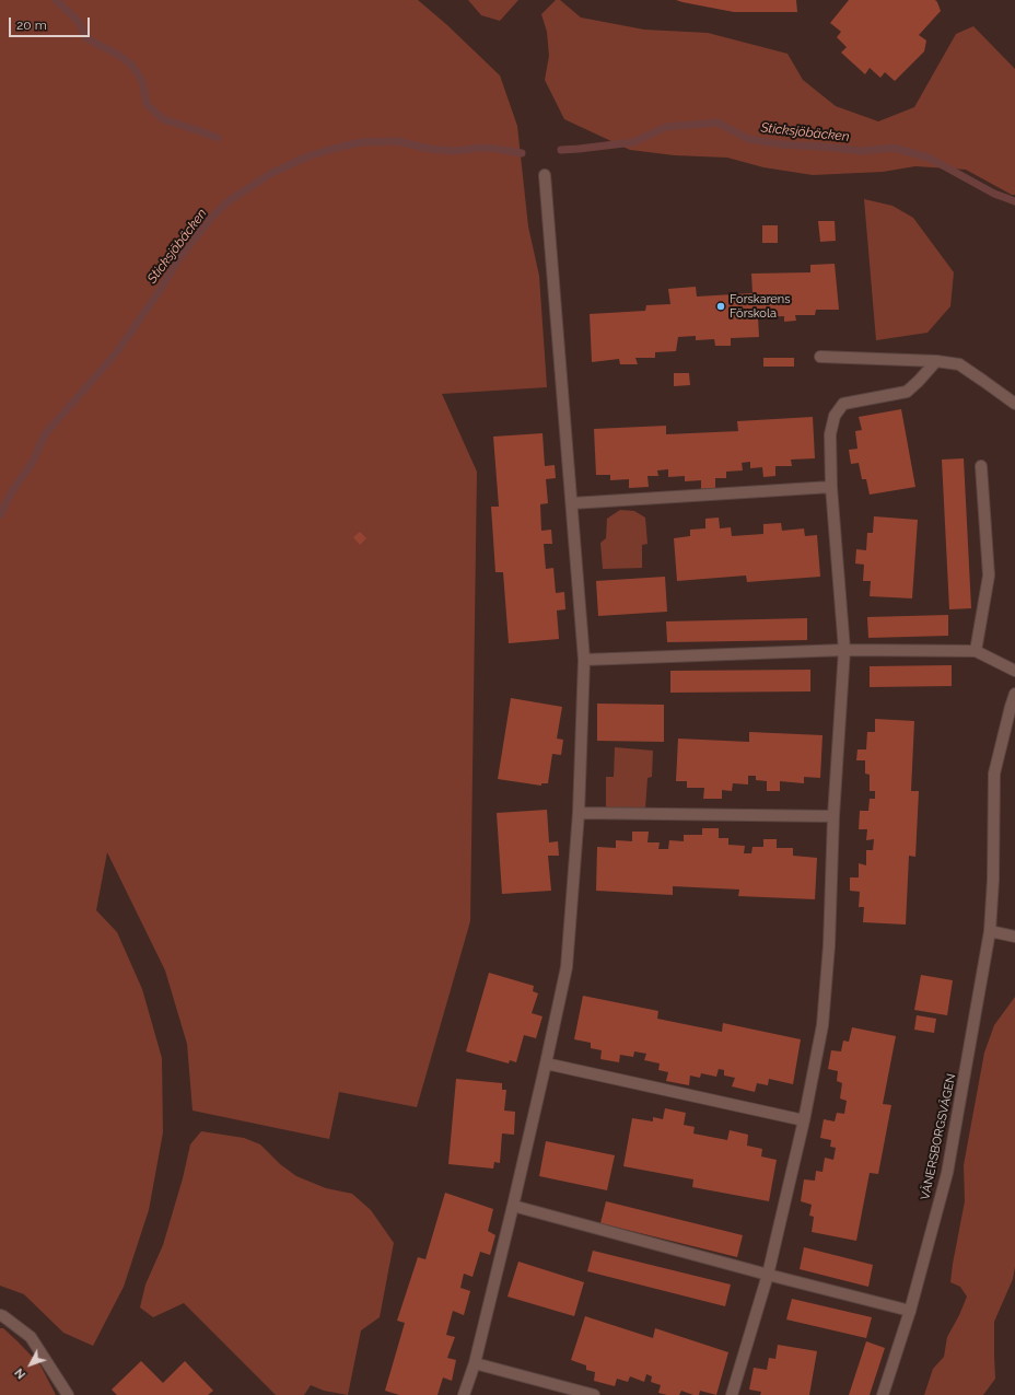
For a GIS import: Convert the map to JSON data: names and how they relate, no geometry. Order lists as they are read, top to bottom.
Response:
{
  "streets": {
    "street": ["VÄNERSBORGSVÄGEN"]
  },
  "water": ["Sticksjöbäcken"],
  "places": ["Forskarens Förskola"],
  "scale_bar": "20 m",
  "north": "bottom left"
}
